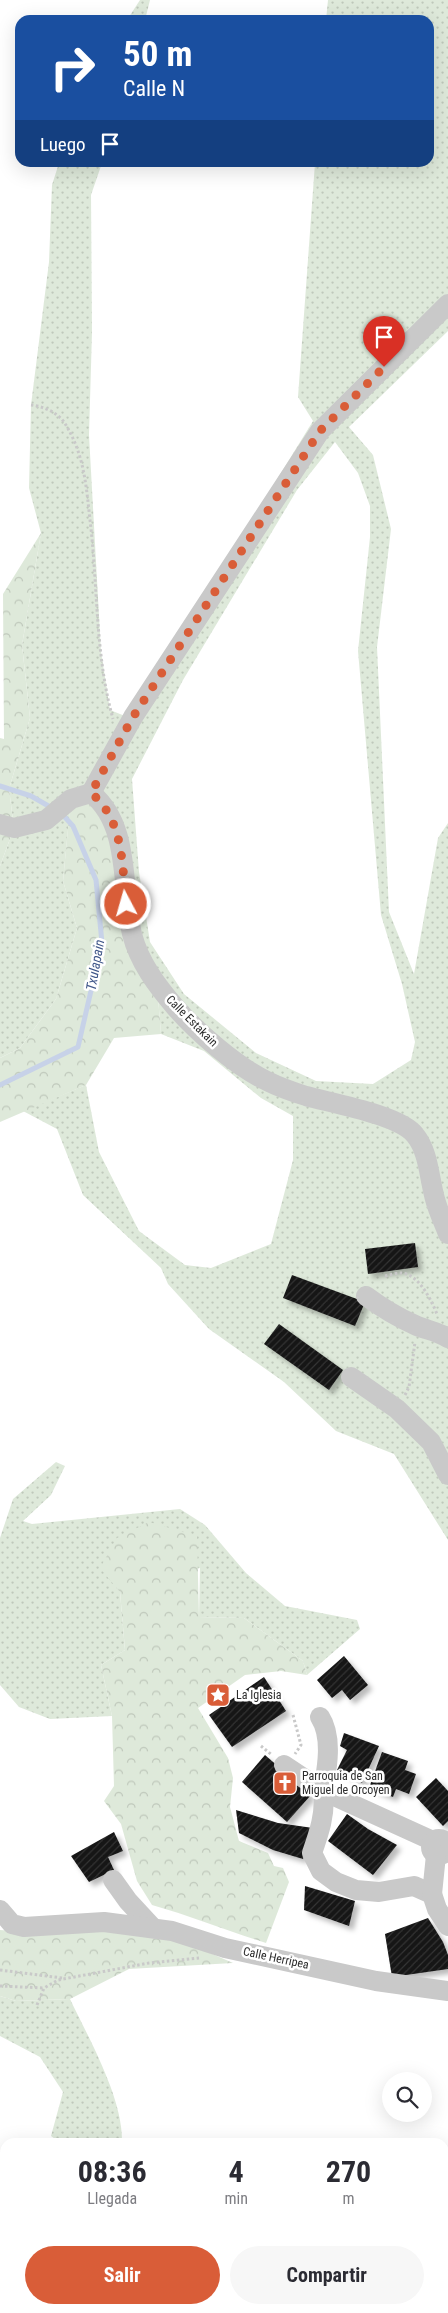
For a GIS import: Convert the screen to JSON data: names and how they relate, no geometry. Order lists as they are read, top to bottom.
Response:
{
  "streets": {
    "street": ["Calle Estakain", "Calle Herripea"]
  },
  "water": ["Txulapain"],
  "places": {
    "place": ["La Iglesia"],
    "church": ["Parroquia de San Miguel de Orcoyen"]
  },
  "page": {
    "turn": ["50 m", "Calle N"],
    "then": "Luego",
    "eta": [
      "08:36",
      "Llegada",
      "4",
      "min",
      "270",
      "m"
    ],
    "buttons": ["Salir", "Compartir"]
  }
}
